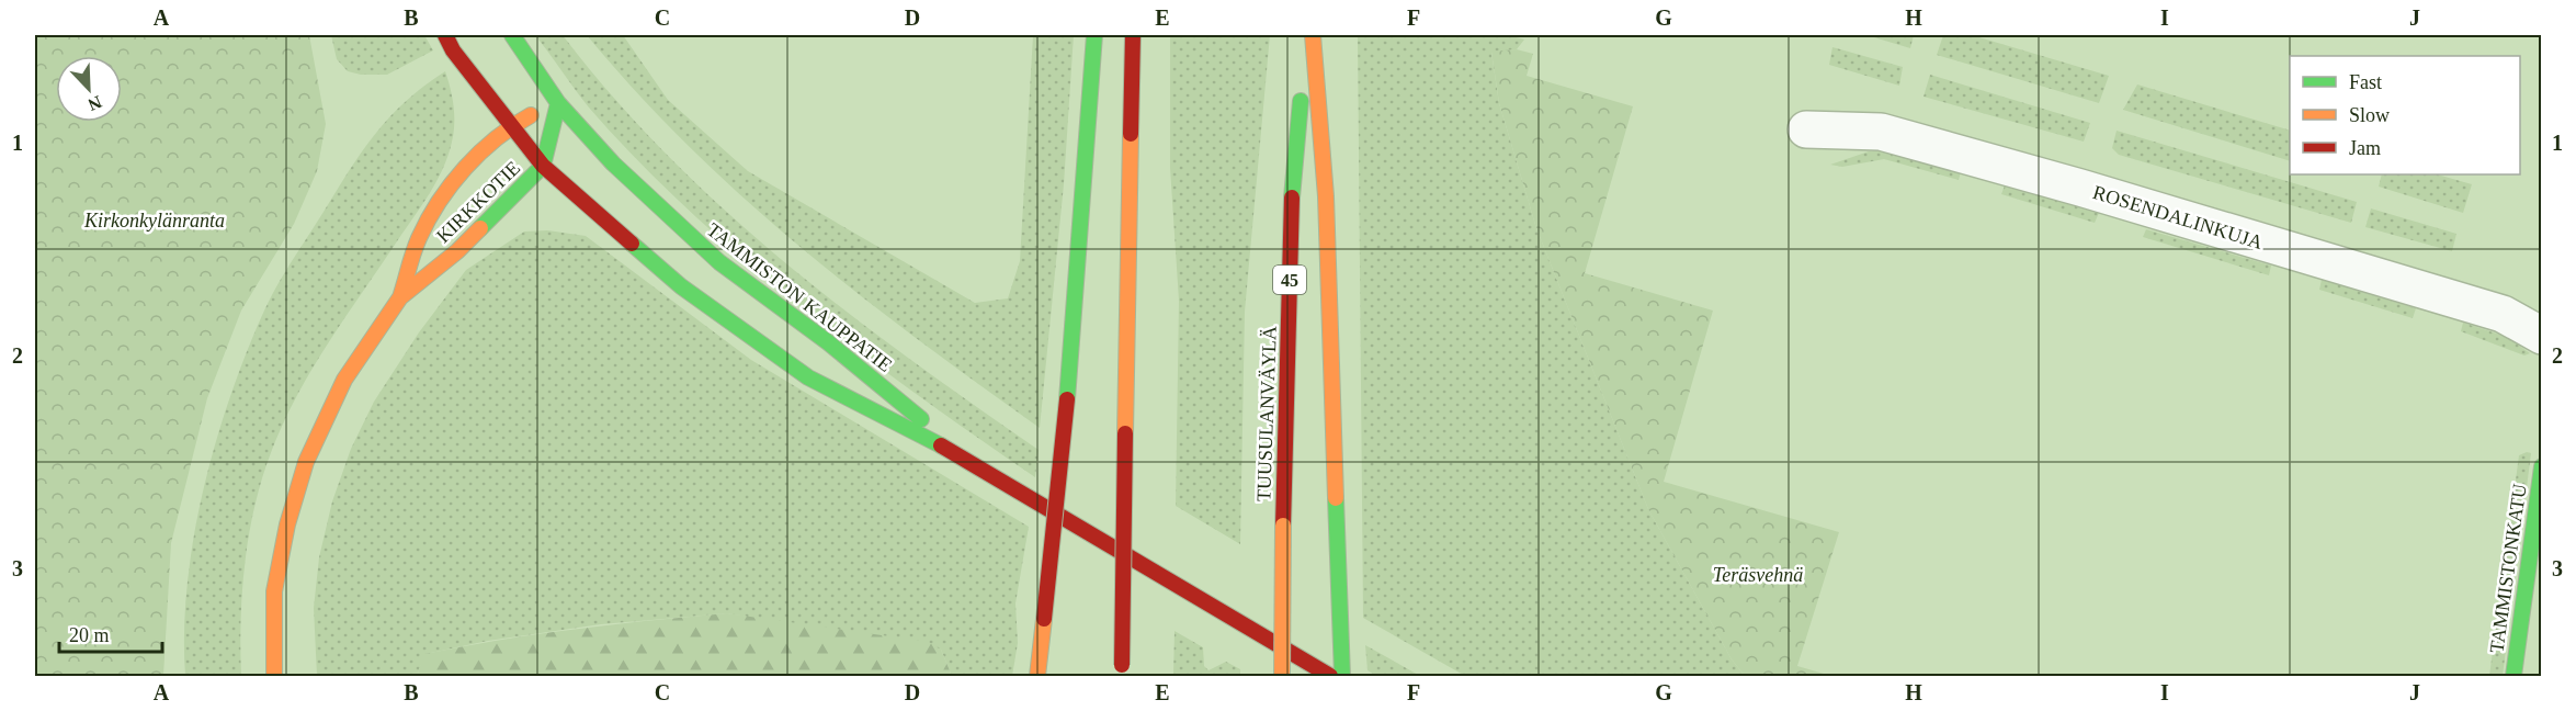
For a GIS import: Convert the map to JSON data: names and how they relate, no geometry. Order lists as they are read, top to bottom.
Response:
{
  "streets": {
    "main road": [
      "KIRKKOTIE",
      "45",
      "TAMMISTON KAUPPATIE",
      "TUUSULANVÄYLÄ",
      "TAMMISTONKATU"
    ],
    "street": ["ROSENDALINKUJA"]
  },
  "crossings": [
    ["KIRKKOTIE", "TAMMISTON KAUPPATIE"]
  ],
  "parks": ["Kirkonkylänranta", "Teräsvehnä"],
  "legend": ["Fast", "Slow", "Jam"],
  "scale_bar": "20 m",
  "north": "bottom right",
  "grid": {
    "columns": [
      "A",
      "B",
      "C",
      "D",
      "E",
      "F",
      "G",
      "H",
      "I",
      "J"
    ],
    "rows": ["1", "2", "3"]
  }
}
